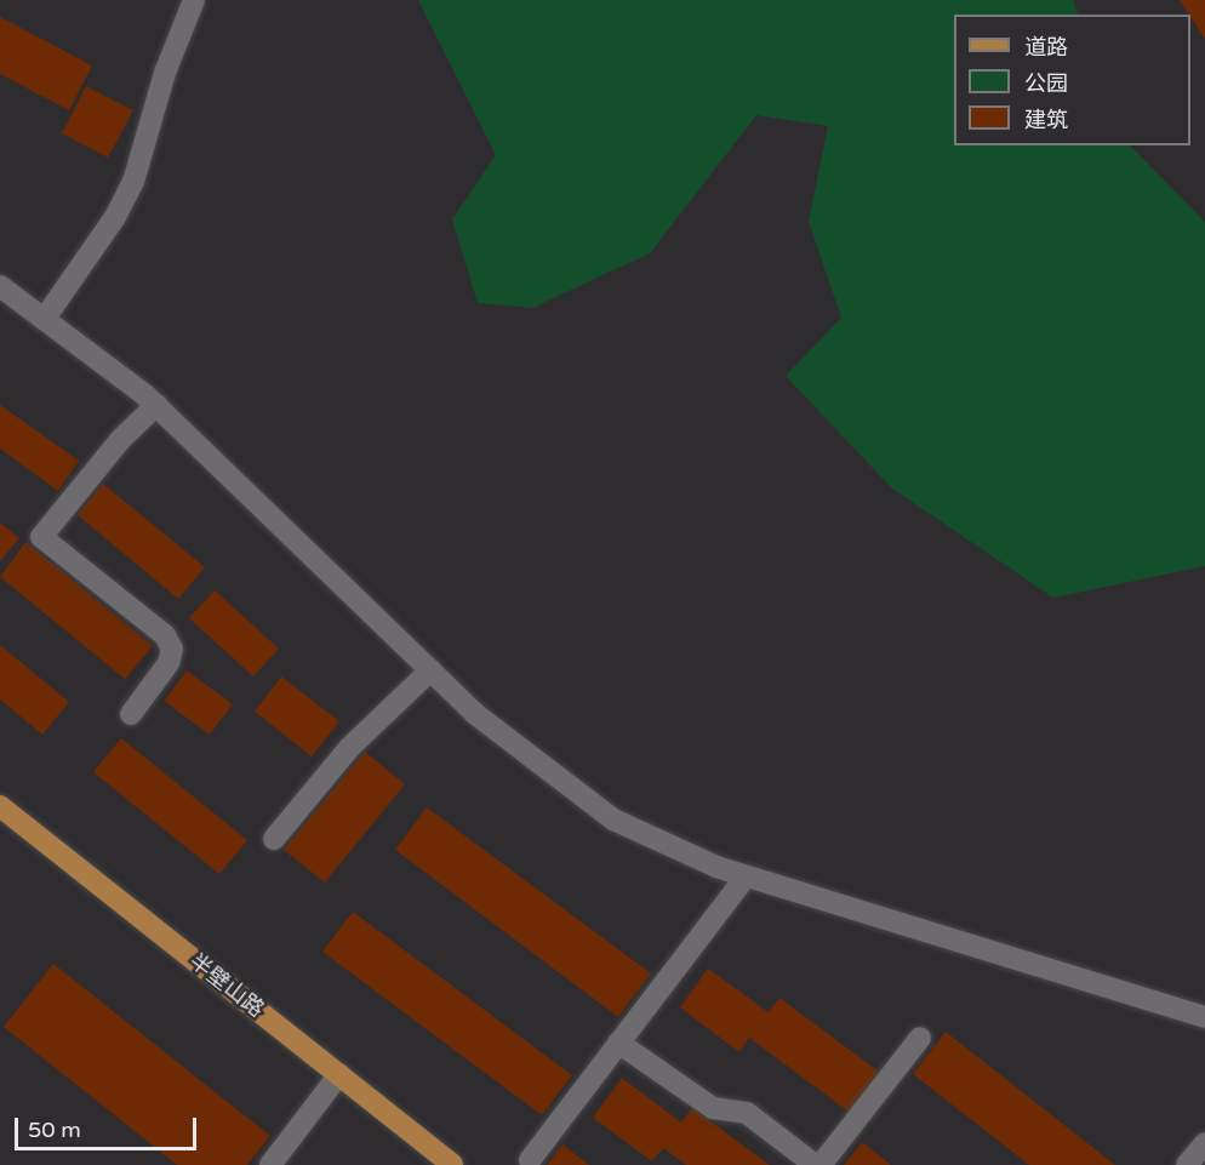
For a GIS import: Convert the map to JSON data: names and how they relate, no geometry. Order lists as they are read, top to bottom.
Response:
{
  "streets": {
    "main road": ["半壁山路"]
  },
  "legend": ["道路", "公园", "建筑"],
  "scale_bar": "50 m"
}
